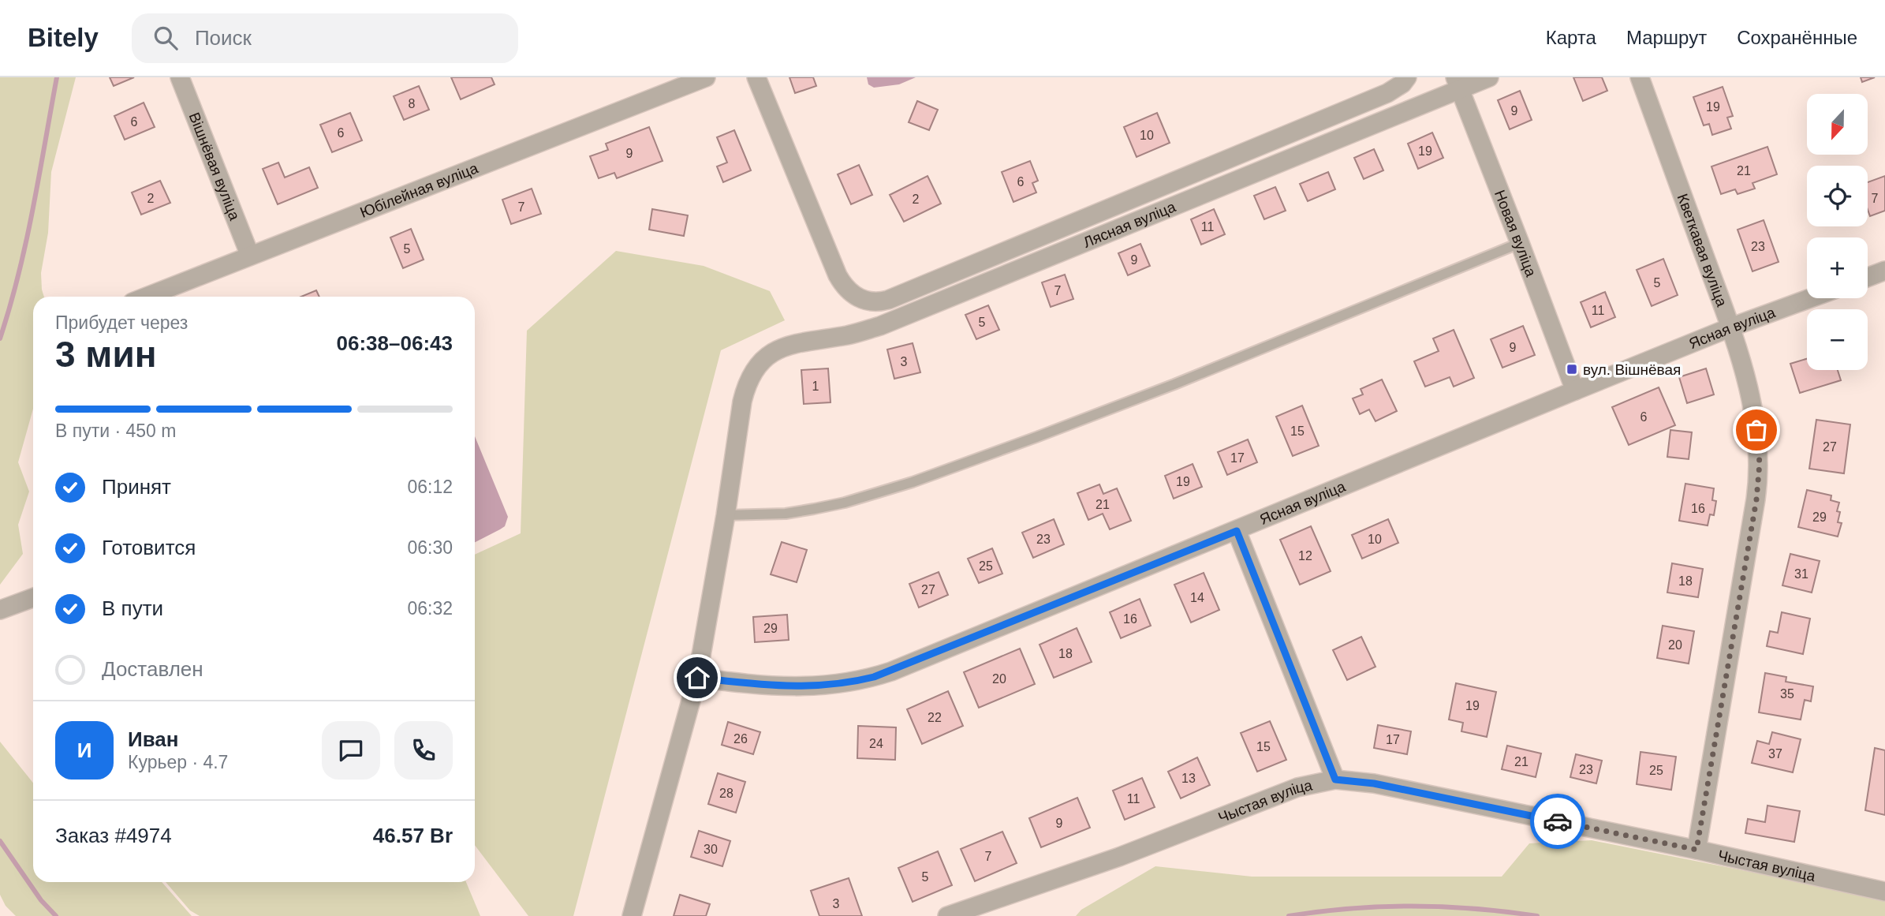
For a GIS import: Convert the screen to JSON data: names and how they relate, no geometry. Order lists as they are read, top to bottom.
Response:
{
  "streets": {
    "street": [
      "Вішнёвая вуліца",
      "Юбілейная вуліца",
      "Лясная вуліца",
      "Новая вуліца",
      "Кветкавая вуліца",
      "Ясная вуліца",
      "Чыстая вуліца"
    ]
  },
  "crossings": [
    ["Вішнёвая вуліца", "Юбілейная вуліца"],
    ["Лясная вуліца", "Новая вуліца"],
    ["Новая вуліца", "Ясная вуліца"],
    ["Кветкавая вуліца", "Ясная вуліца"],
    ["Кветкавая вуліца", "Чыстая вуліца"]
  ],
  "places": {
    "transit": ["вул. Вішнёвая"]
  },
  "house_numbers": [
    "8",
    "19",
    "9",
    "6",
    "6",
    "10",
    "19",
    "9",
    "21",
    "6",
    "2",
    "7",
    "2",
    "7",
    "11",
    "23",
    "5",
    "9",
    "5",
    "7",
    "11",
    "5",
    "9",
    "3",
    "1",
    "6",
    "15",
    "27",
    "17",
    "19",
    "21",
    "16",
    "29",
    "23",
    "10",
    "12",
    "25",
    "31",
    "18",
    "27",
    "14",
    "16",
    "29",
    "20",
    "18",
    "20",
    "35",
    "19",
    "22",
    "26",
    "17",
    "24",
    "15",
    "37",
    "21",
    "23",
    "25",
    "13",
    "28",
    "11",
    "9",
    "30",
    "7",
    "5",
    "3"
  ],
  "north": "bottom",
  "page": {
    "header": "Bitely",
    "search": "Поиск",
    "nav": ["Карта", "Маршрут", "Сохранённые"],
    "map_buttons": ["+", "−"],
    "heading": ["3 мин", "Прибудет через", "06:38–06:43"],
    "panel": [
      "Иван",
      "Курьер · 4.7",
      "Заказ #4974",
      "46.57 Br"
    ],
    "bar": "В пути · 450 m",
    "list": [
      ["Принят", "06:12"],
      ["Готовится", "06:30"],
      ["В пути", "06:32"],
      "Доставлен"
    ],
    "round": "И"
  }
}
